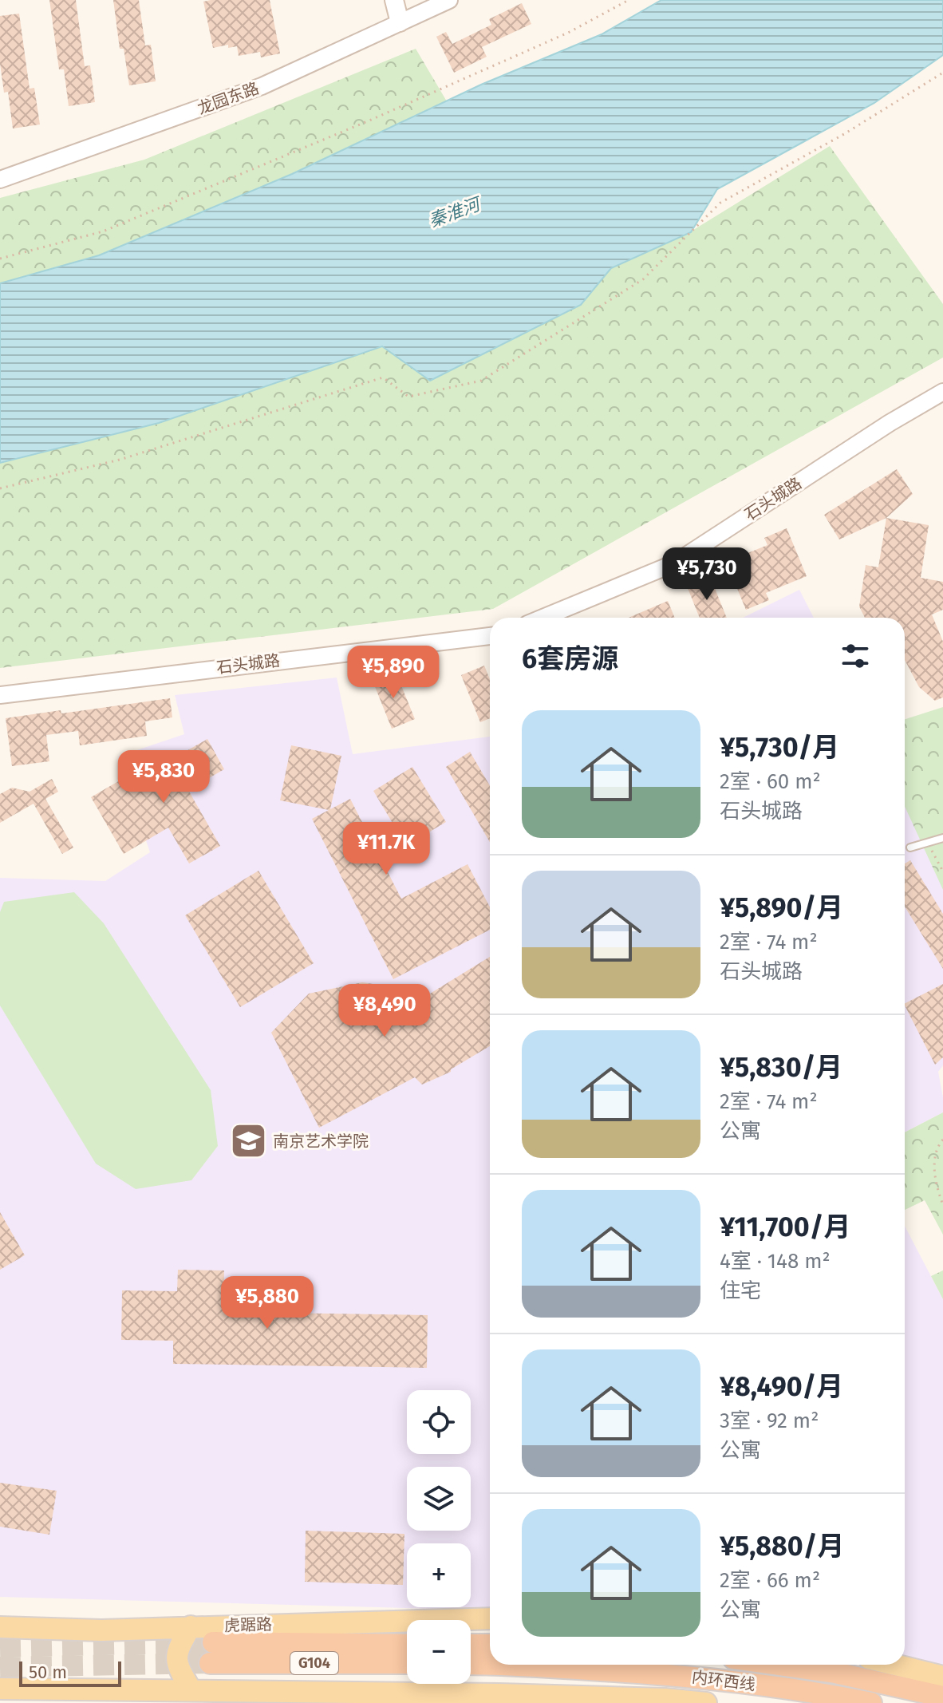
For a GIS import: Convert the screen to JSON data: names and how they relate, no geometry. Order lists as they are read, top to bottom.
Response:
{
  "streets": {
    "highway": ["G104", "内环西线"],
    "main road": ["虎踞路"],
    "street": ["龙园东路", "石头城路"]
  },
  "water": ["秦淮河"],
  "places": {
    "school or university": ["南京艺术学院"]
  },
  "scale_bar": "50 m",
  "page": {
    "price": [
      "¥5,730",
      "¥5,890",
      "¥5,830",
      "¥11.7K",
      "¥8,490",
      "¥5,880"
    ],
    "heading": "6套房源",
    "list": [
      {
        "name": "¥5,730/月",
        "note": "2室 · 60 m² · 石头城路"
      },
      {
        "name": "¥5,890/月",
        "note": "2室 · 74 m² · 石头城路"
      },
      {
        "name": "¥5,830/月",
        "note": "2室 · 74 m² · 公寓"
      },
      {
        "name": "¥11,700/月",
        "note": "4室 · 148 m² · 住宅"
      },
      {
        "name": "¥8,490/月",
        "note": "3室 · 92 m² · 公寓"
      },
      {
        "name": "¥5,880/月",
        "note": "2室 · 66 m² · 公寓"
      }
    ],
    "map_buttons": ["+", "−"],
    "scale": "50 m"
  }
}
